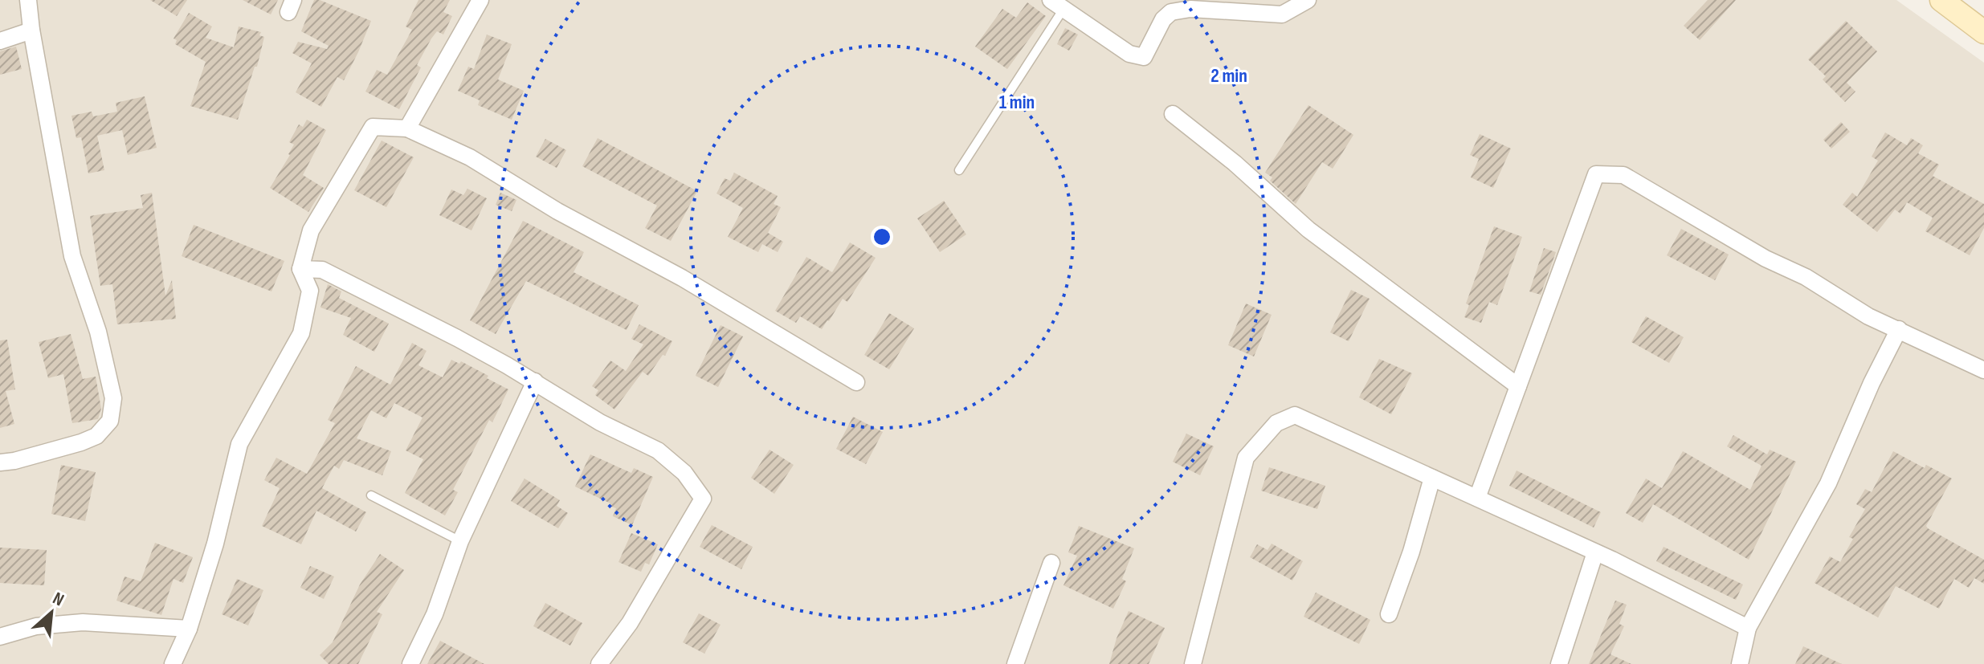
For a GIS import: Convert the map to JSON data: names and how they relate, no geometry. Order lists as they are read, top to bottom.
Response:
{
  "north": "top right",
  "rings": ["2 min", "1 min"]
}
